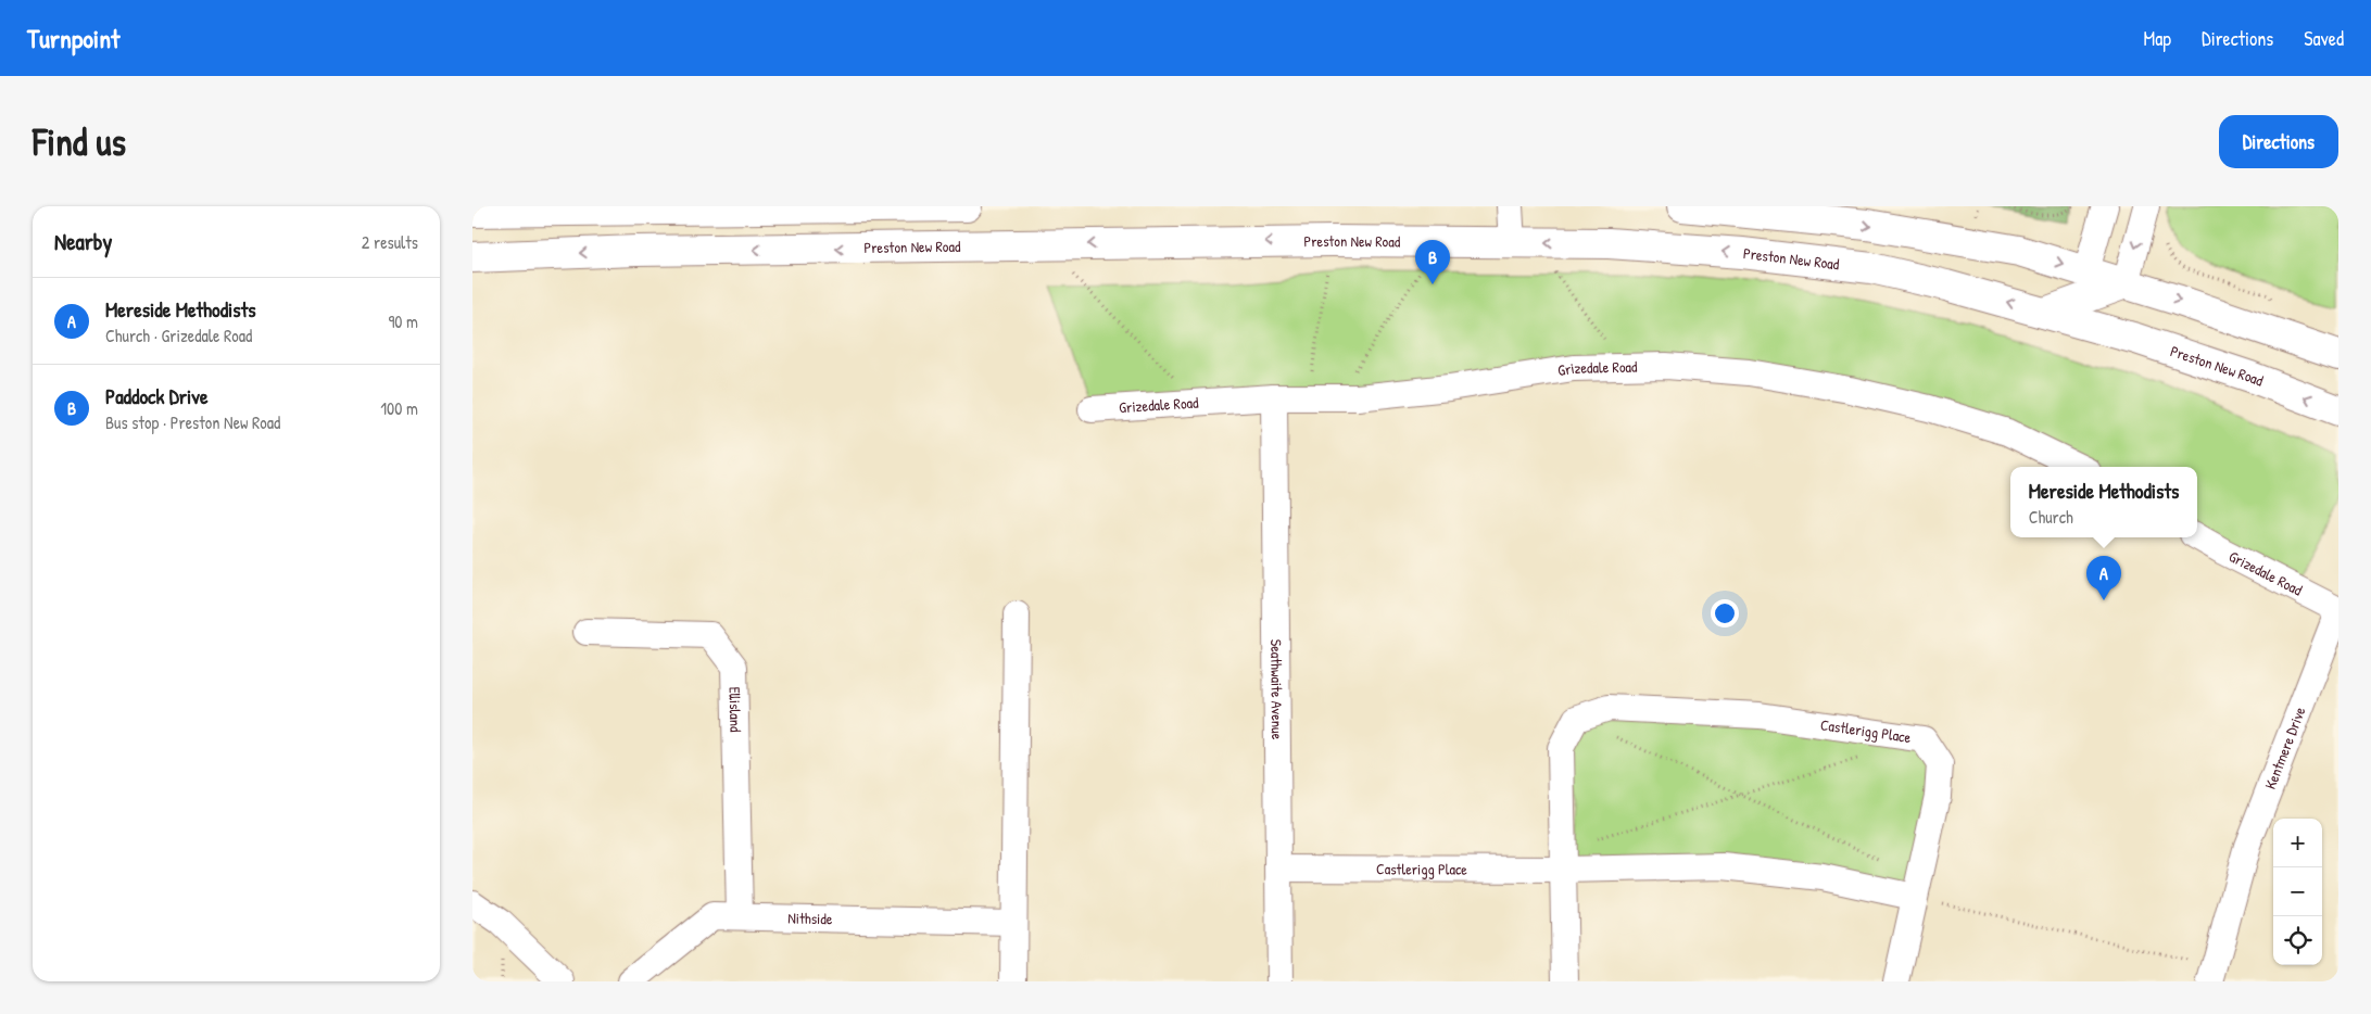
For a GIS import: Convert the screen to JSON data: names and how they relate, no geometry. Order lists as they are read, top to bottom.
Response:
{
  "streets": {
    "highway": ["Preston New Road"],
    "street": [
      "Grizedale Road",
      "Seathwaite Avenue",
      "Ellisland",
      "Castlerigg Place",
      "Kentmere Drive",
      "Nithside"
    ]
  },
  "crossings": [
    ["Grizedale Road", "Seathwaite Avenue"],
    ["Grizedale Road", "Kentmere Drive"],
    ["Seathwaite Avenue", "Castlerigg Place"],
    ["Ellisland", "Nithside"]
  ],
  "page": {
    "header": "Turnpoint",
    "nav": ["Map", "Directions", "Saved"],
    "buttons": "Directions",
    "title": "Find us",
    "heading": ["Nearby", "2 results"],
    "pins": ["B", "A"],
    "list": [
      {
        "mark": "A",
        "name": "Mereside Methodists",
        "note": "Church · Grizedale Road",
        "value": "90 m"
      },
      {
        "mark": "B",
        "name": "Paddock Drive",
        "note": "Bus stop · Preston New Road",
        "value": "100 m"
      }
    ],
    "popup": ["Mereside Methodists", "Church"],
    "map_buttons": ["+", "−"]
  }
}
